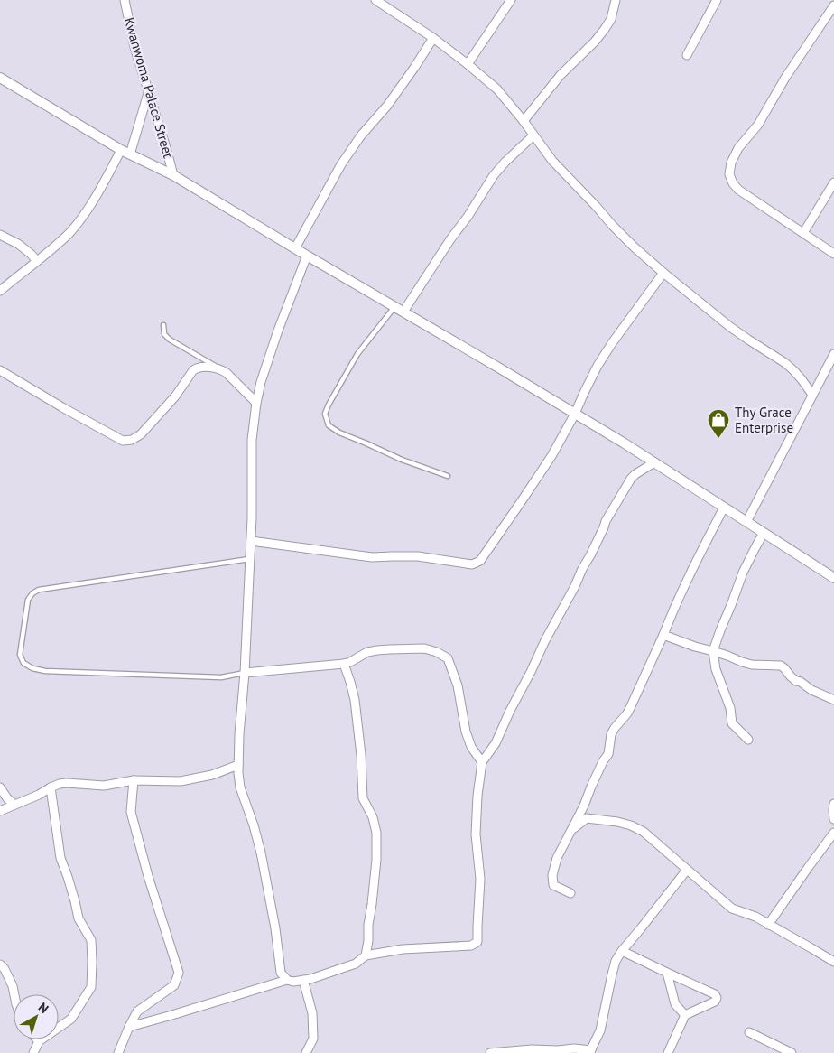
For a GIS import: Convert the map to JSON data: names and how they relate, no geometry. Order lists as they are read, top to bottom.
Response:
{
  "streets": {
    "street": ["Kwanwoma Palace Street"]
  },
  "places": {
    "shop": ["Thy Grace Enterprise"]
  },
  "north": "top right"
}
